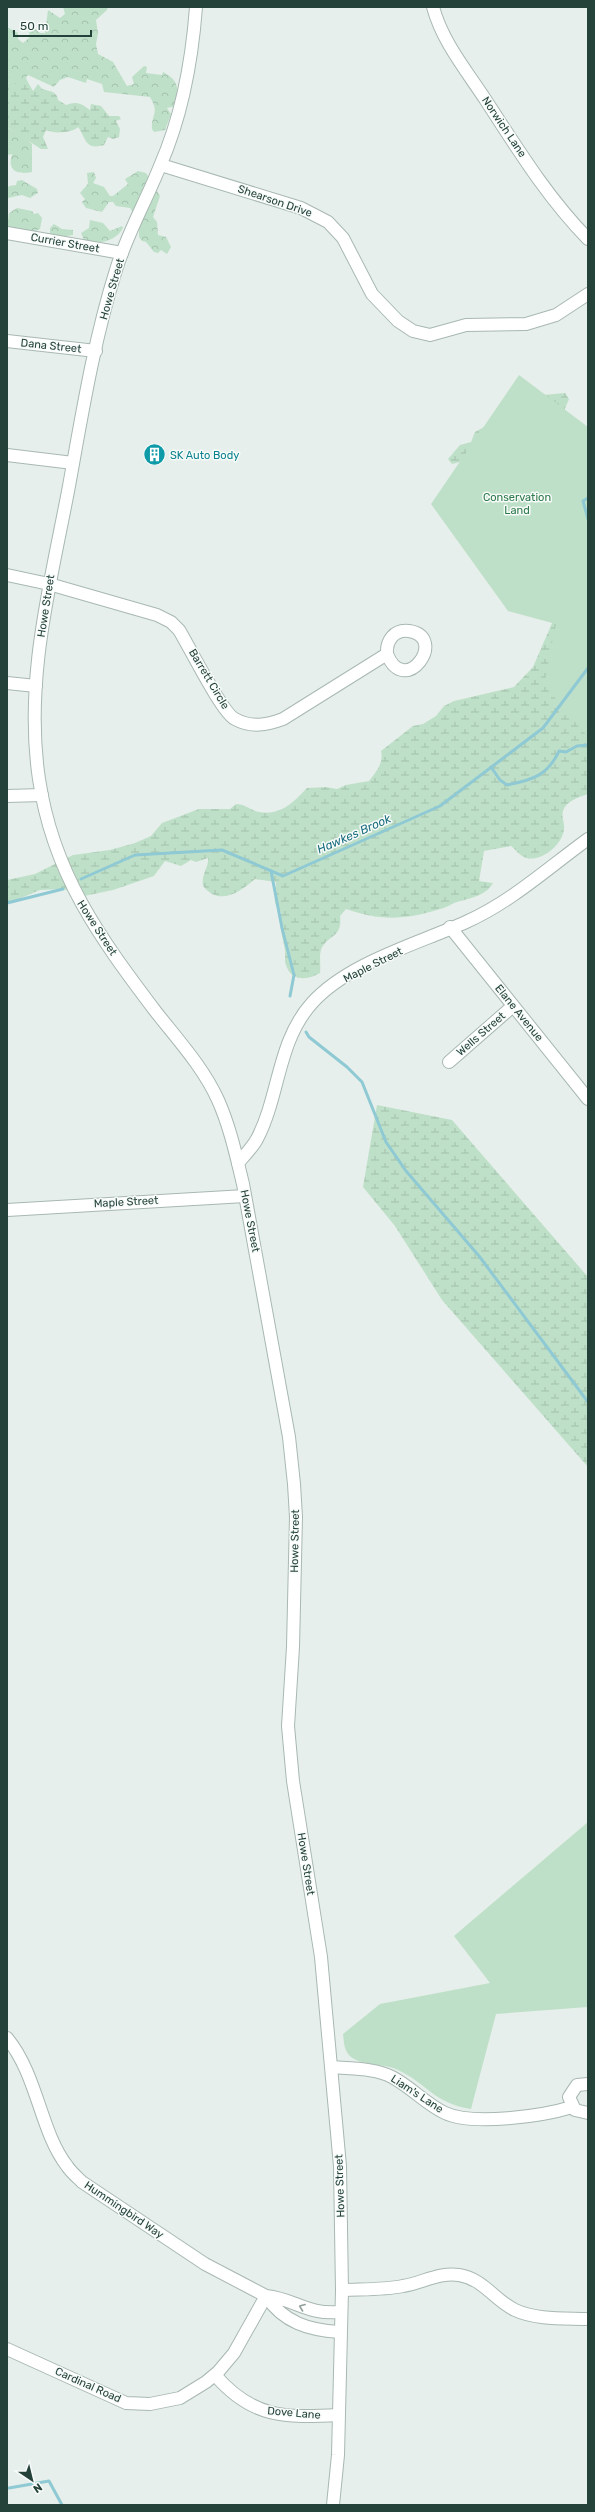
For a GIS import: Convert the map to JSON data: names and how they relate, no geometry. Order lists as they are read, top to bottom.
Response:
{
  "streets": {
    "street": [
      "Norwich Lane",
      "Shearson Drive",
      "Currier Street",
      "Howe Street",
      "Dana Street",
      "Barrett Circle",
      "Maple Street",
      "Elane Avenue",
      "Wells Street",
      "Liam's Lane",
      "Hummingbird Way",
      "Cardinal Road",
      "Dove Lane"
    ]
  },
  "crossings": [
    ["Shearson Drive", "Howe Street"],
    ["Currier Street", "Howe Street"],
    ["Howe Street", "Dana Street"],
    ["Howe Street", "Barrett Circle"],
    ["Howe Street", "Maple Street"],
    ["Howe Street", "Liam's Lane"],
    ["Howe Street", "Hummingbird Way"],
    ["Howe Street", "Dove Lane"],
    ["Maple Street", "Elane Avenue"],
    ["Elane Avenue", "Wells Street"],
    ["Hummingbird Way", "Cardinal Road"],
    ["Cardinal Road", "Dove Lane"]
  ],
  "water": ["Hawkes Brook"],
  "parks": ["Conservation Land"],
  "places": {
    "building": ["SK Auto Body"]
  },
  "scale_bar": "50 m",
  "north": "bottom right"
}
